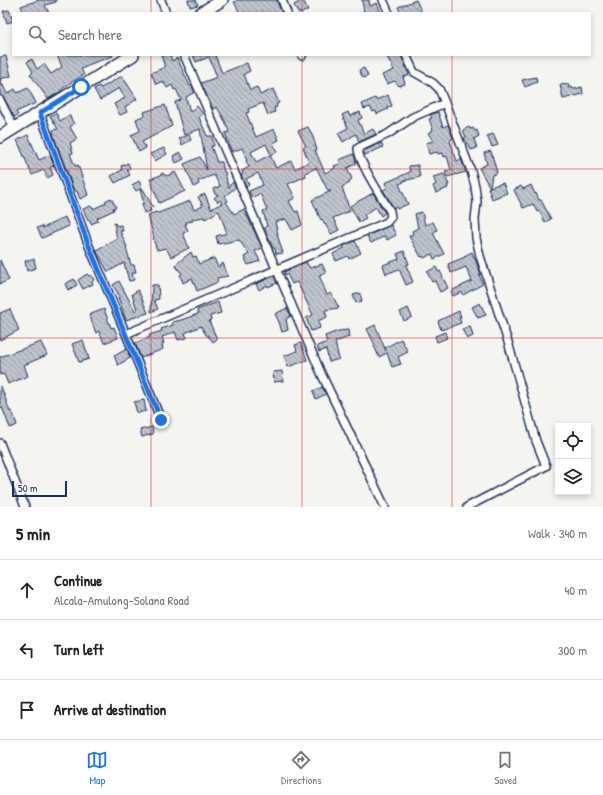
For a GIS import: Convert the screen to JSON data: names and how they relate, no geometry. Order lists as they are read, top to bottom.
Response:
{
  "scale_bar": "50 m",
  "page": {
    "search": "Search here",
    "scale": "50 m",
    "heading": ["5 min", "Walk · 340 m"],
    "list": [
      ["Continue", "Alcala-Amulong-Solana Road", "40 m"],
      ["Turn left", "300 m"],
      "Arrive at destination"
    ],
    "nav": ["Map", "Directions", "Saved"]
  }
}
